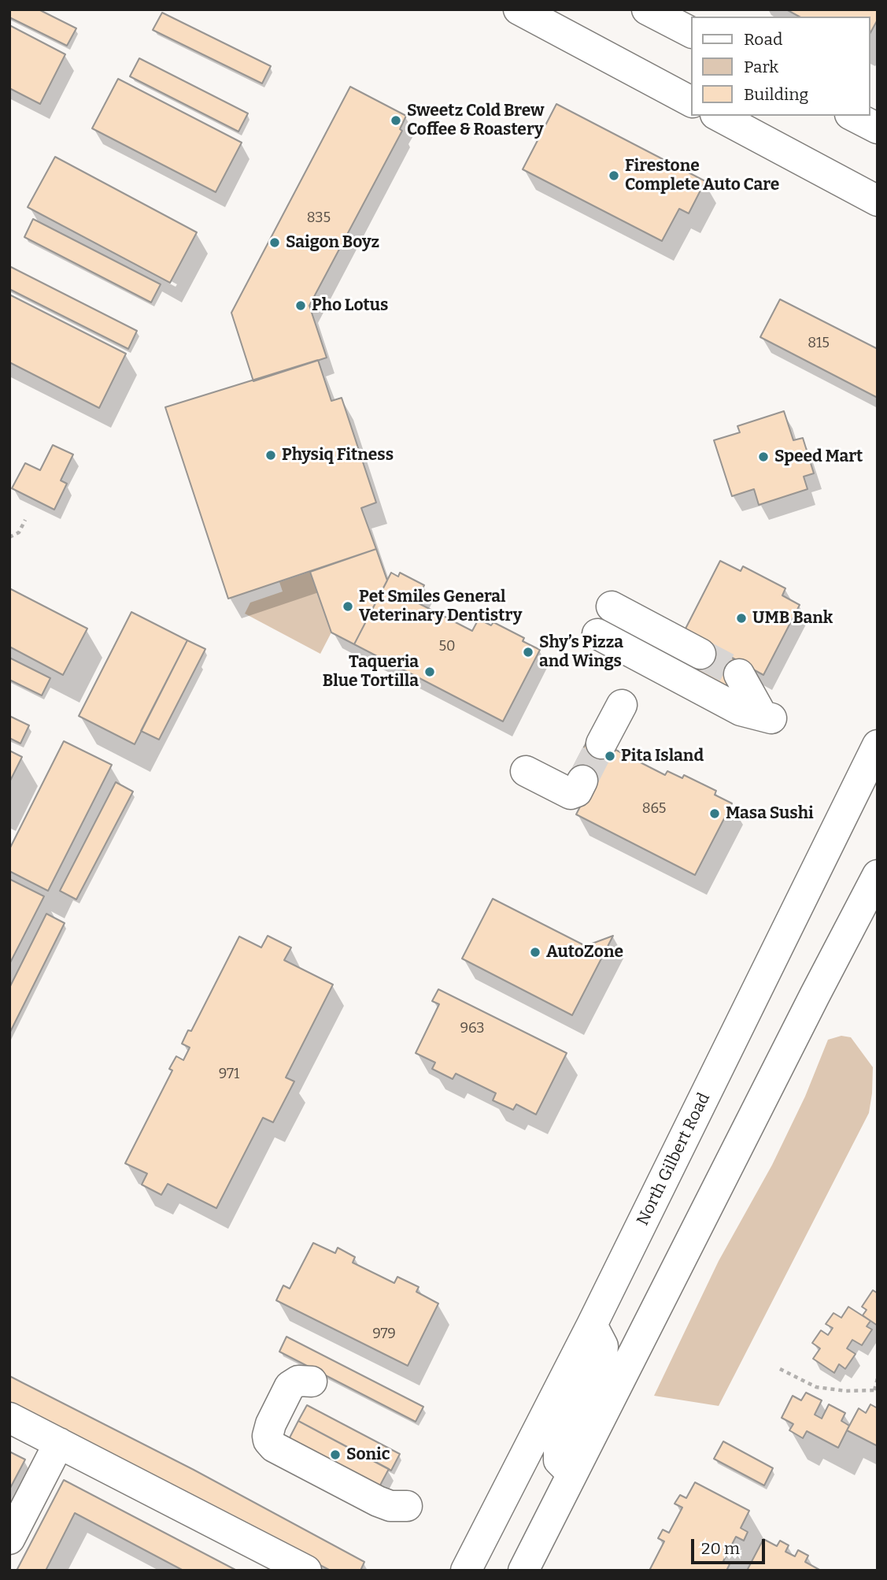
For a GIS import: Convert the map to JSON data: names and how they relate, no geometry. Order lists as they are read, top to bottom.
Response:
{
  "streets": {
    "main road": ["North Gilbert Road"]
  },
  "places": [
    "Sweetz Cold Brew Coffee & Roastery",
    "Firestone Complete Auto Care",
    "Saigon Boyz",
    "Pho Lotus",
    "Physiq Fitness",
    "Speed Mart",
    "Pet Smiles General Veterinary Dentistry",
    "UMB Bank",
    "Shy’s Pizza and Wings",
    "Taqueria Blue Tortilla",
    "Pita Island",
    "Masa Sushi",
    "AutoZone",
    "Sonic"
  ],
  "house_numbers": [
    "835",
    "815",
    "50",
    "865",
    "963",
    "971",
    "979"
  ],
  "legend": ["Road", "Park", "Building"],
  "scale_bar": "20 m"
}
